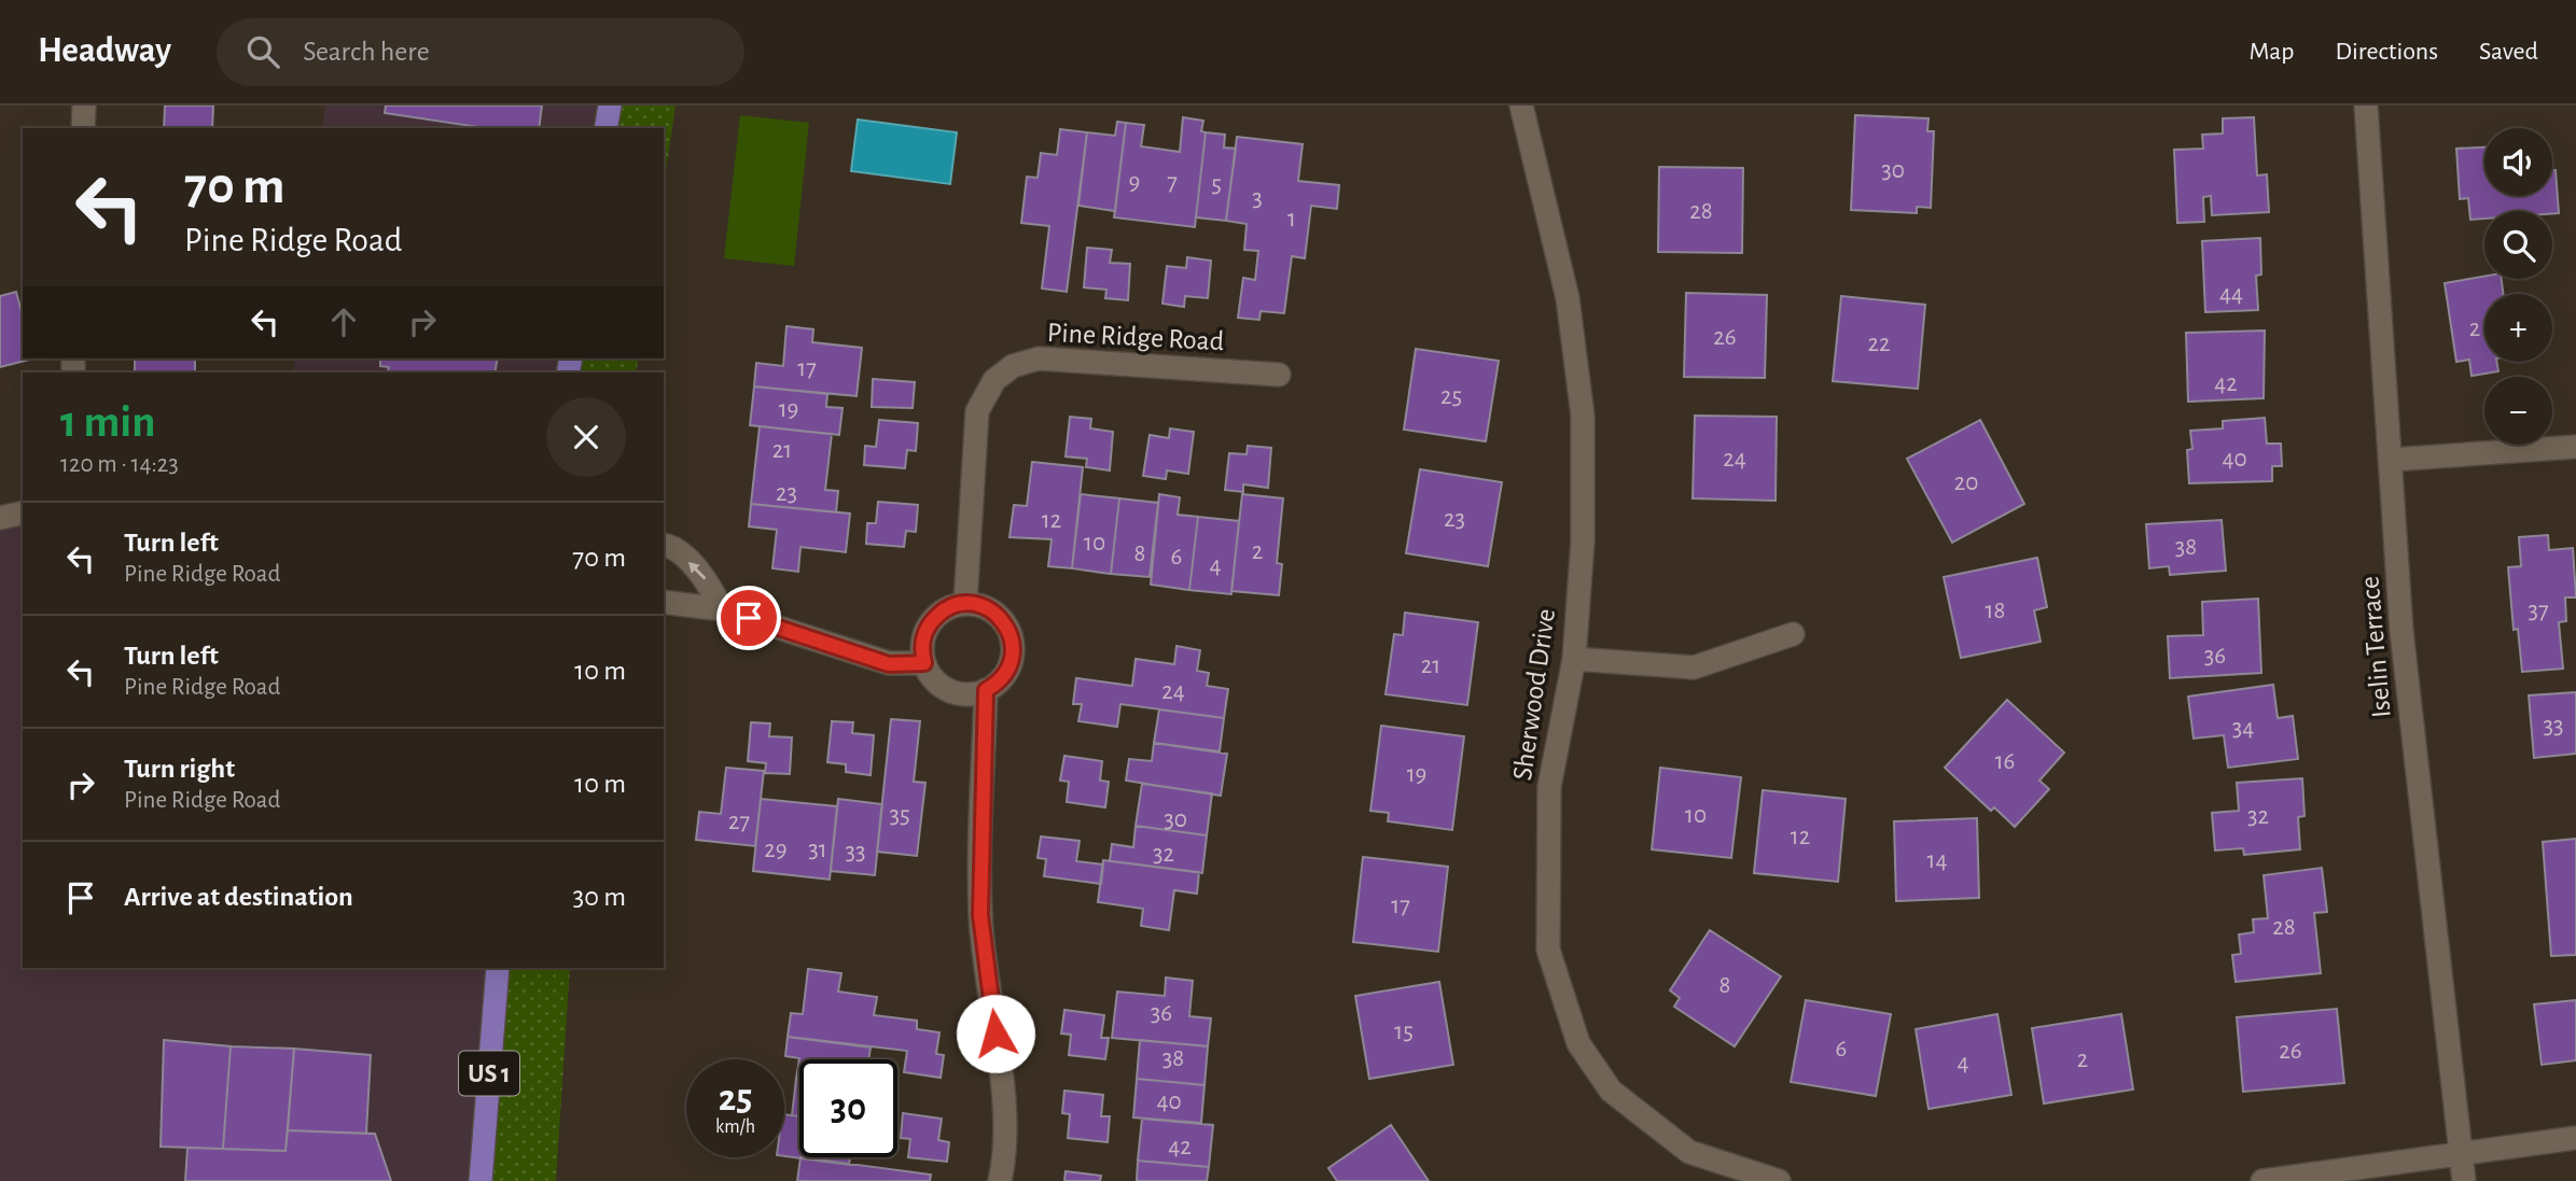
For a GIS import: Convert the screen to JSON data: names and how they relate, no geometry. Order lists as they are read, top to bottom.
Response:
{
  "streets": {
    "main road": ["US 1"],
    "street": ["Pine Ridge Road", "Iselin Terrace", "Sherwood Drive"]
  },
  "house_numbers": [
    "30",
    "9",
    "7",
    "5",
    "3",
    "28",
    "1",
    "44",
    "2",
    "26",
    "22",
    "17",
    "42",
    "25",
    "19",
    "21",
    "24",
    "40",
    "20",
    "23",
    "23",
    "12",
    "10",
    "38",
    "2",
    "8",
    "6",
    "4",
    "18",
    "37",
    "36",
    "21",
    "24",
    "33",
    "34",
    "16",
    "19",
    "35",
    "10",
    "32",
    "30",
    "27",
    "12",
    "29",
    "31",
    "33",
    "32",
    "14",
    "17",
    "28",
    "8",
    "36",
    "15",
    "6",
    "26",
    "38",
    "2",
    "4",
    "40",
    "42"
  ],
  "page": {
    "header": "Headway",
    "search": "Search here",
    "nav": ["Map", "Directions", "Saved"],
    "map_buttons": ["+", "−"],
    "turn": ["70 m", "Pine Ridge Road"],
    "heading": ["1 min", "120 m · 14:23"],
    "list": [
      {
        "name": "Turn left",
        "note": "Pine Ridge Road",
        "value": "70 m"
      },
      {
        "name": "Turn left",
        "note": "Pine Ridge Road",
        "value": "10 m"
      },
      {
        "name": "Turn right",
        "note": "Pine Ridge Road",
        "value": "10 m"
      },
      {
        "name": "Arrive at destination",
        "value": "30 m"
      }
    ],
    "speed": "25 km/h",
    "limit": "30"
  }
}
